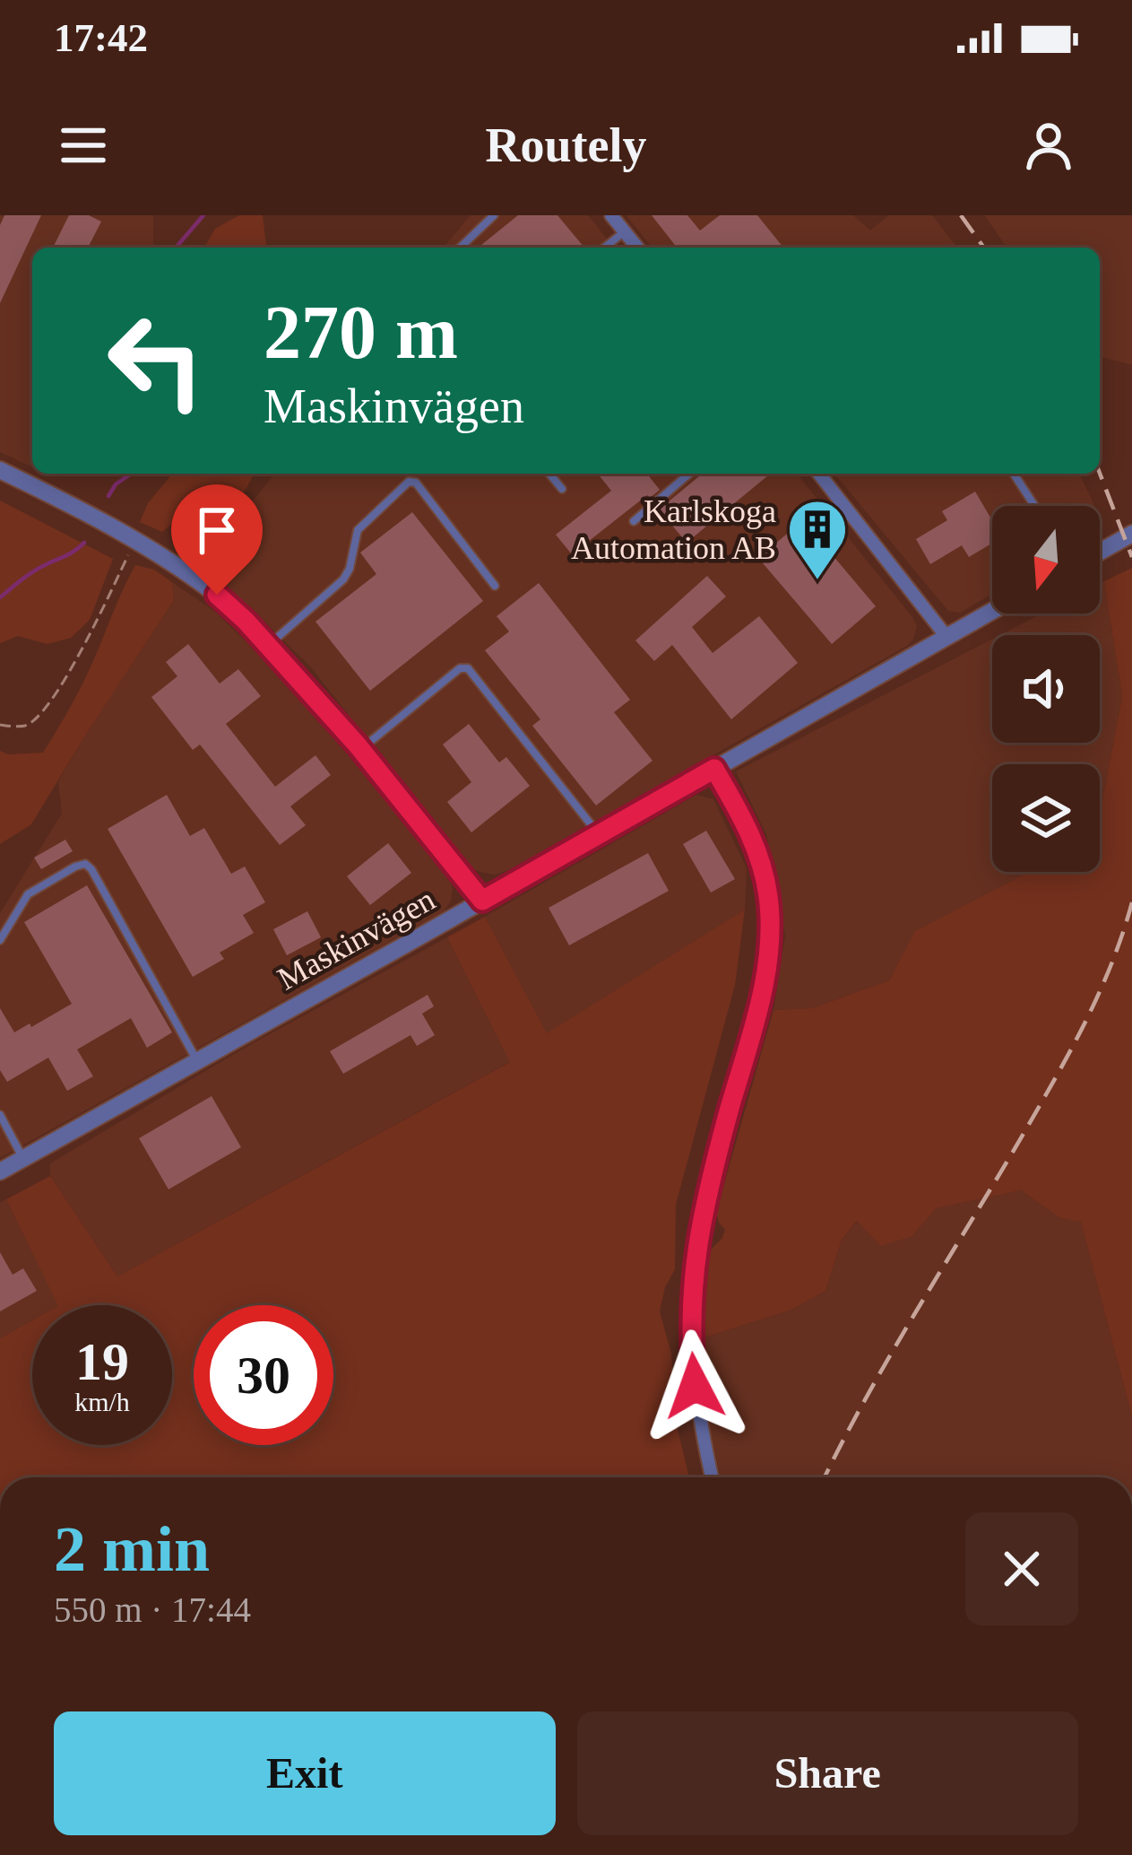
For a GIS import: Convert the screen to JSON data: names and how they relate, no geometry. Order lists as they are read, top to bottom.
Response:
{
  "streets": {
    "street": ["Maskinvägen"]
  },
  "places": {
    "building": ["Karlskoga Automation AB"]
  },
  "north": "bottom",
  "page": {
    "status": "17:42",
    "header": "Routely",
    "turn": ["270 m", "Maskinvägen"],
    "speed": "19 km/h",
    "limit": "30",
    "heading": ["2 min", "550 m · 17:44"],
    "buttons": ["Exit", "Share"]
  }
}
